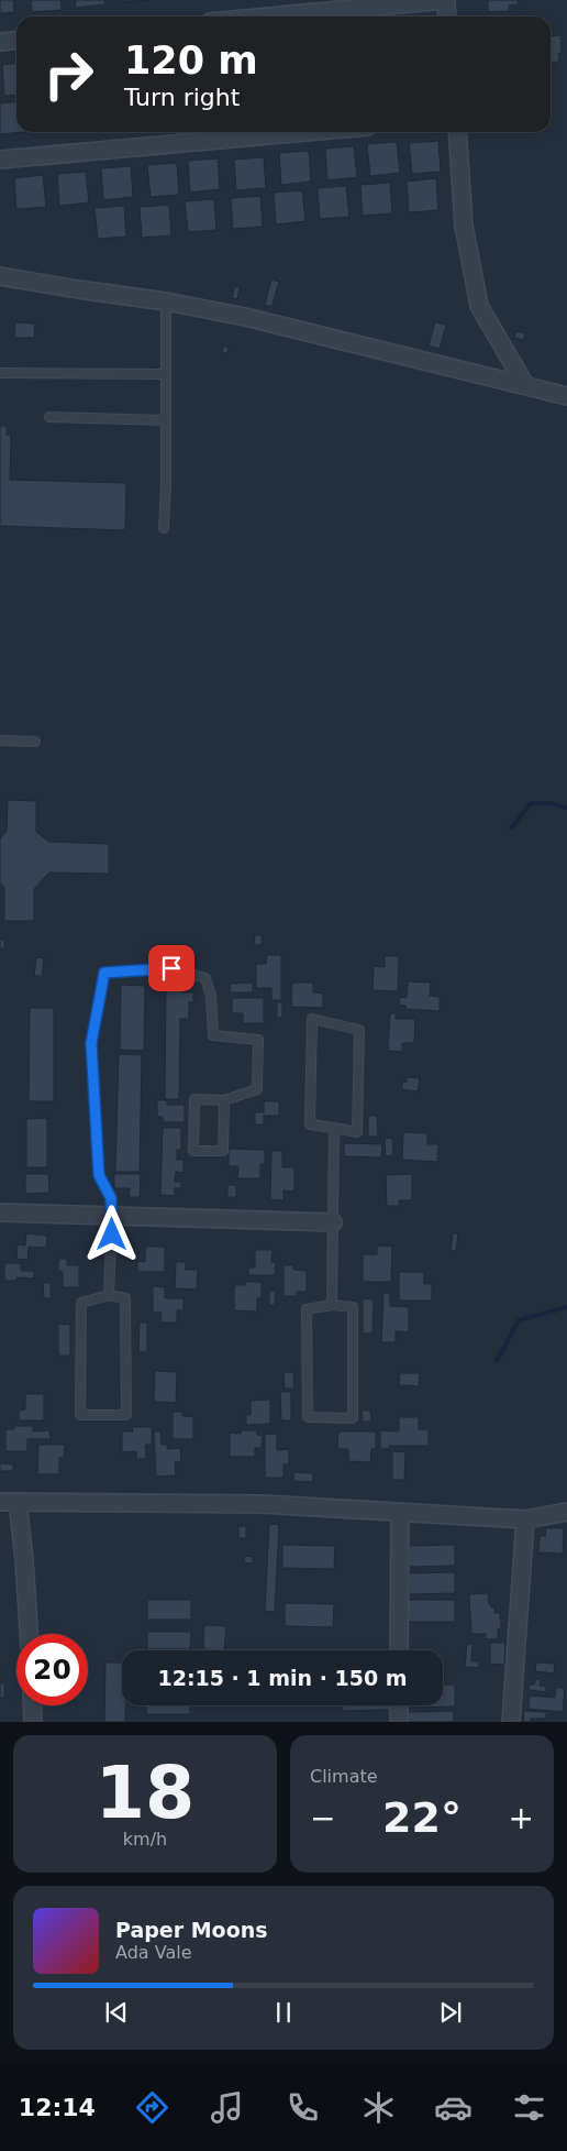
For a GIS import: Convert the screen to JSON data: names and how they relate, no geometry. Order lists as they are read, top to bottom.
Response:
{
  "page": {
    "turn": ["120 m", "Turn right"],
    "limit": "20",
    "trip": "12:15 · 1 min · 150 m",
    "tile": [
      ["18", "km/h"],
      "Climate"
    ],
    "heat": ["−", "22°", "+"],
    "song": ["Paper Moons", "Ada Vale"],
    "tabs": "12:14"
  }
}
